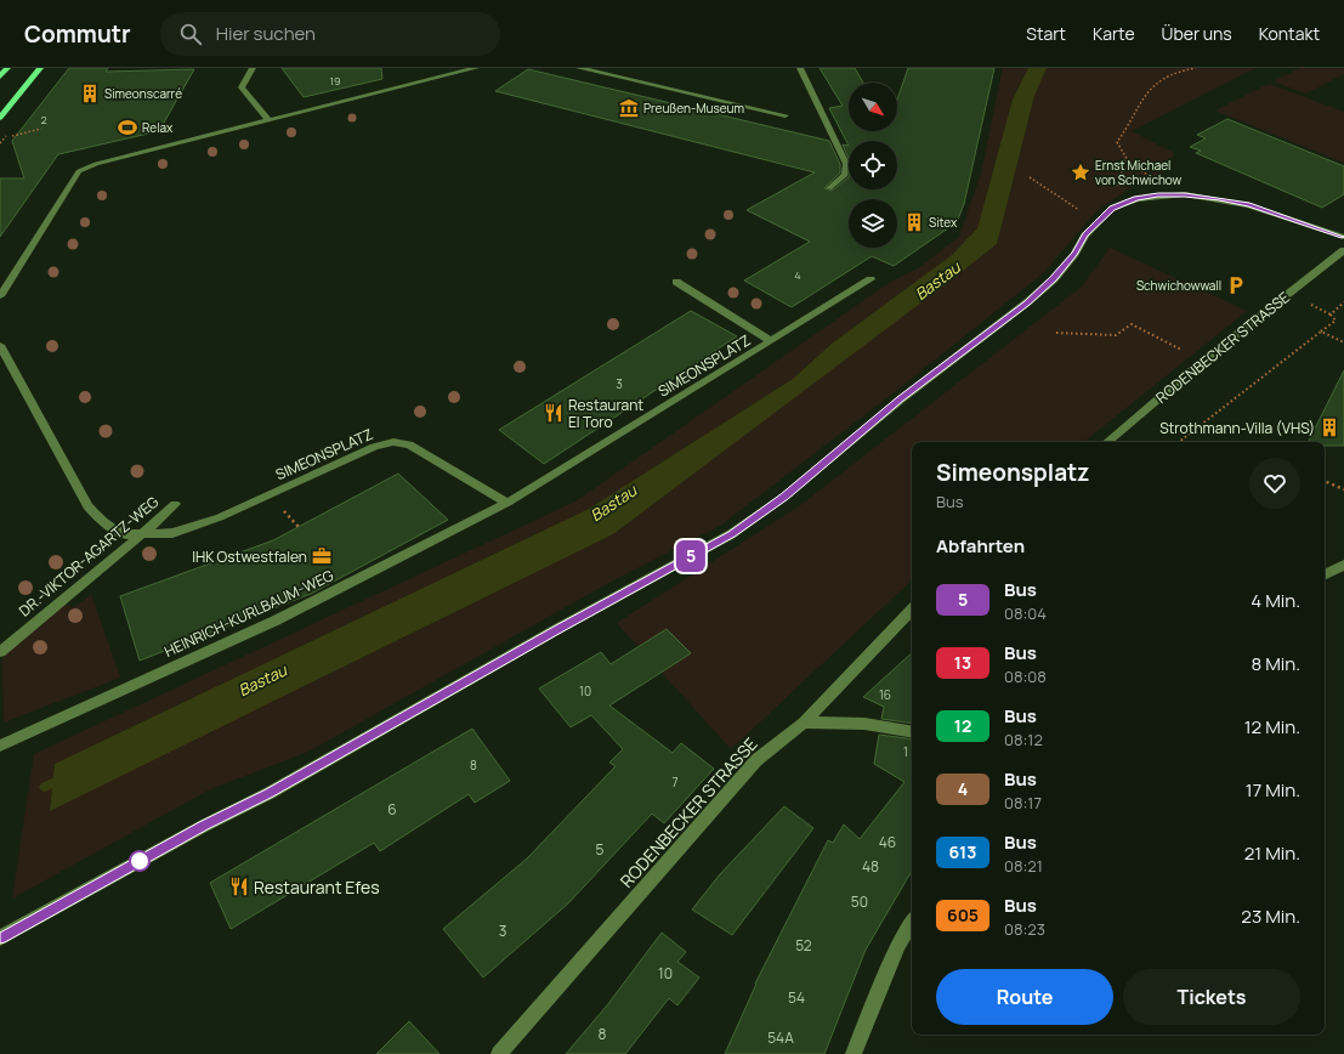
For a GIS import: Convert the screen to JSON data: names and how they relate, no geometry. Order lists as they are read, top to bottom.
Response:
{
  "streets": {
    "street": [
      "RODENBECKER STRASSE",
      "SIMEONSPLATZ",
      "DR.-VIKTOR-AGARTZ-WEG",
      "HEINRICH-KURLBAUM-WEG"
    ]
  },
  "crossings": [
    ["SIMEONSPLATZ", "DR.-VIKTOR-AGARTZ-WEG"],
    ["SIMEONSPLATZ", "HEINRICH-KURLBAUM-WEG"]
  ],
  "water": ["Bastau"],
  "places": {
    "building": ["Simeonscarré", "Sitex", "Strothmann-Villa (VHS)"],
    "museum": ["Preußen-Museum"],
    "sports": ["Relax"],
    "place": ["Ernst Michael von Schwichow"],
    "parking": ["Schwichowwall"],
    "restaurant": ["Restaurant El Toro", "Restaurant Efes"],
    "office": ["IHK Ostwestfalen"]
  },
  "lines": ["bus line 5"],
  "house_numbers": [
    "19",
    "2",
    "4",
    "3",
    "10",
    "16",
    "1",
    "8",
    "7",
    "6",
    "46",
    "5",
    "48",
    "50",
    "3",
    "52",
    "10",
    "54",
    "8",
    "54A"
  ],
  "north": "bottom right",
  "page": {
    "header": "Commutr",
    "search": "Hier suchen",
    "nav": [
      "Start",
      "Karte",
      "Über uns",
      "Kontakt"
    ],
    "on_map": "5",
    "heading": [
      ["Simeonsplatz", "Bus"],
      "Abfahrten"
    ],
    "list": [
      {
        "mark": "5",
        "name": "Bus",
        "note": "08:04",
        "value": "4 Min."
      },
      {
        "mark": "13",
        "name": "Bus",
        "note": "08:08",
        "value": "8 Min."
      },
      {
        "mark": "12",
        "name": "Bus",
        "note": "08:12",
        "value": "12 Min."
      },
      {
        "mark": "4",
        "name": "Bus",
        "note": "08:17",
        "value": "17 Min."
      },
      {
        "mark": "613",
        "name": "Bus",
        "note": "08:21",
        "value": "21 Min."
      },
      {
        "mark": "605",
        "name": "Bus",
        "note": "08:23",
        "value": "23 Min."
      }
    ],
    "buttons": ["Route", "Tickets"]
  }
}
